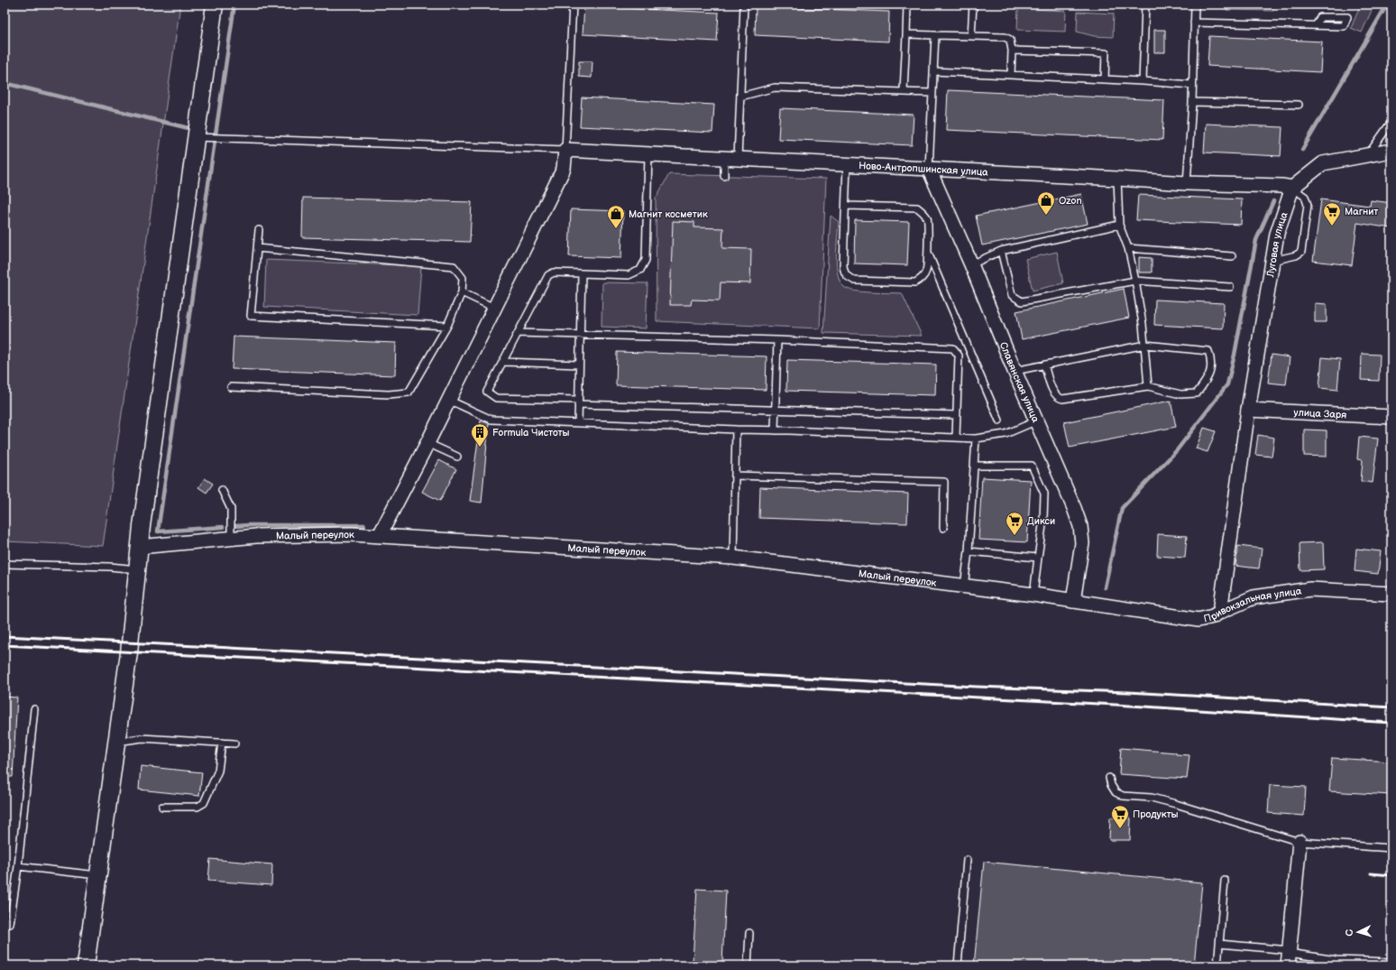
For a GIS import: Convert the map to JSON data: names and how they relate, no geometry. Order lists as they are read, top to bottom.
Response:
{
  "streets": {
    "street": [
      "Ново-Антропшинская улица",
      "Луговая улица",
      "Славянская улица",
      "улица Заря",
      "Малый переулок",
      "Привокзальная улица"
    ]
  },
  "crossings": [
    ["Ново-Антропшинская улица", "Луговая улица"],
    ["Ново-Антропшинская улица", "Славянская улица"],
    ["Луговая улица", "улица Заря"],
    ["Луговая улица", "Привокзальная улица"],
    ["Славянская улица", "Малый переулок"],
    ["Славянская улица", "Привокзальная улица"],
    ["Малый переулок", "Привокзальная улица"]
  ],
  "places": {
    "shop": ["Ozon", "Магнит косметик"],
    "supermarket": ["Магнит", "Дикси", "Продукты"],
    "building": ["Formula Чистоты"]
  },
  "north": "left"
}
